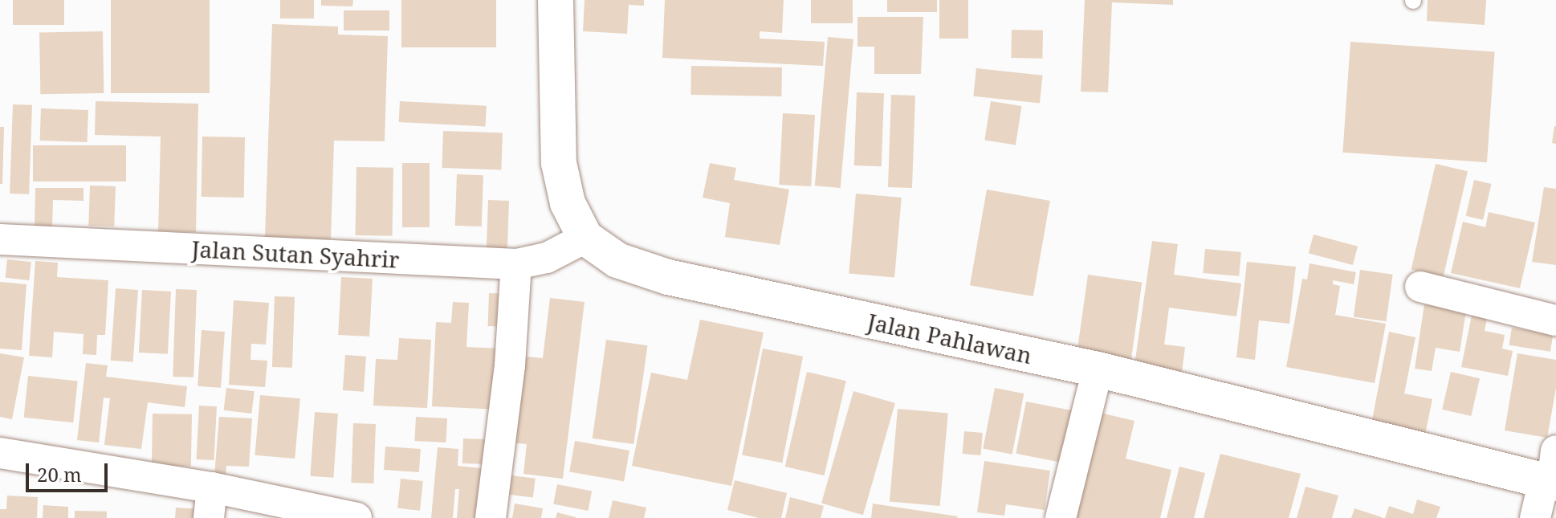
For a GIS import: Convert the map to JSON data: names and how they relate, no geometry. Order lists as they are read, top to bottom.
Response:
{
  "streets": {
    "main road": ["Jalan Pahlawan"],
    "street": ["Jalan Sutan Syahrir"]
  },
  "scale_bar": "20 m"
}
